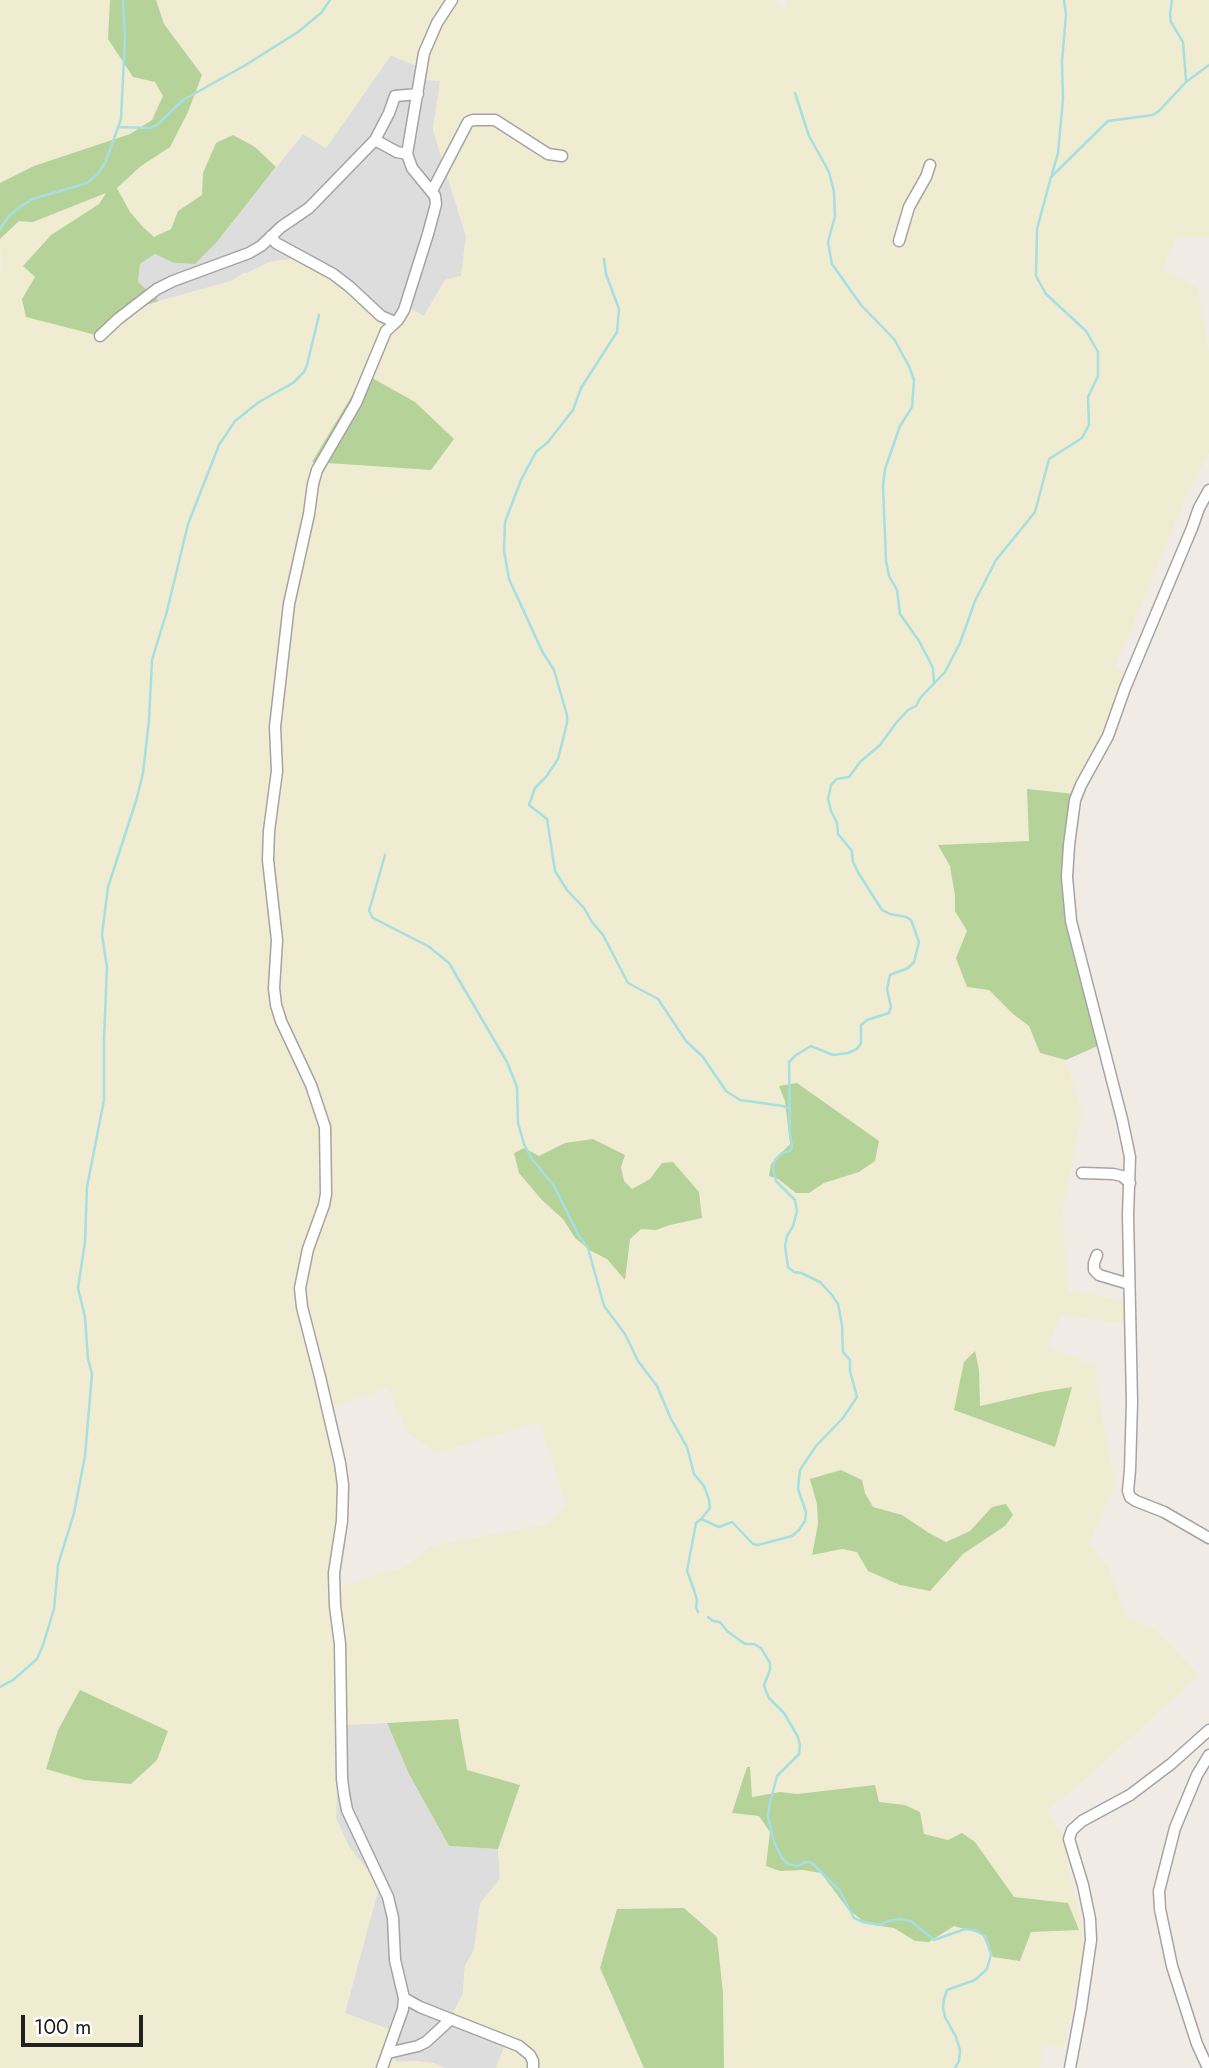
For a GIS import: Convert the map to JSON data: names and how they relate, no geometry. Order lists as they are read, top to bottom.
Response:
{
  "scale_bar": "100 m"
}
